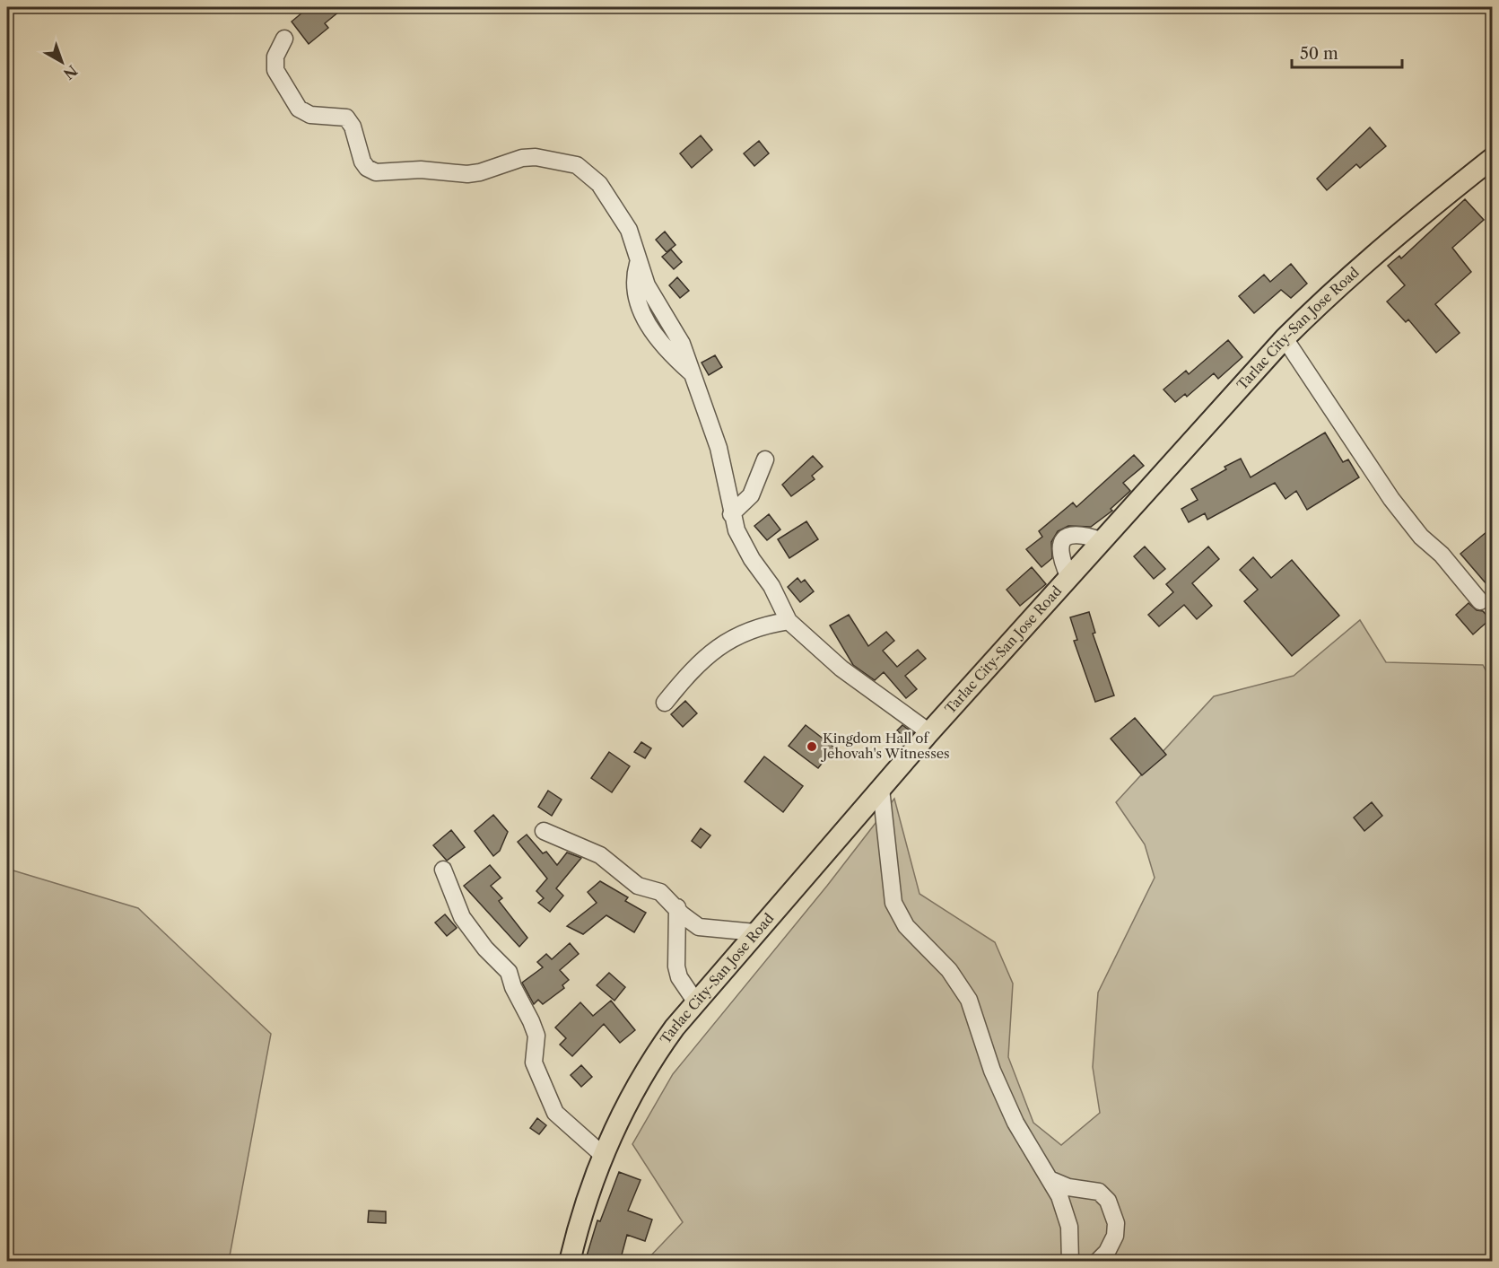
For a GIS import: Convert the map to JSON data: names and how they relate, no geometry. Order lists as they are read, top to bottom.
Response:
{
  "streets": {
    "main road": ["Tarlac City-San Jose Road"]
  },
  "places": ["Kingdom Hall of Jehovah's Witnesses"],
  "scale_bar": "50 m",
  "north": "bottom right"
}
